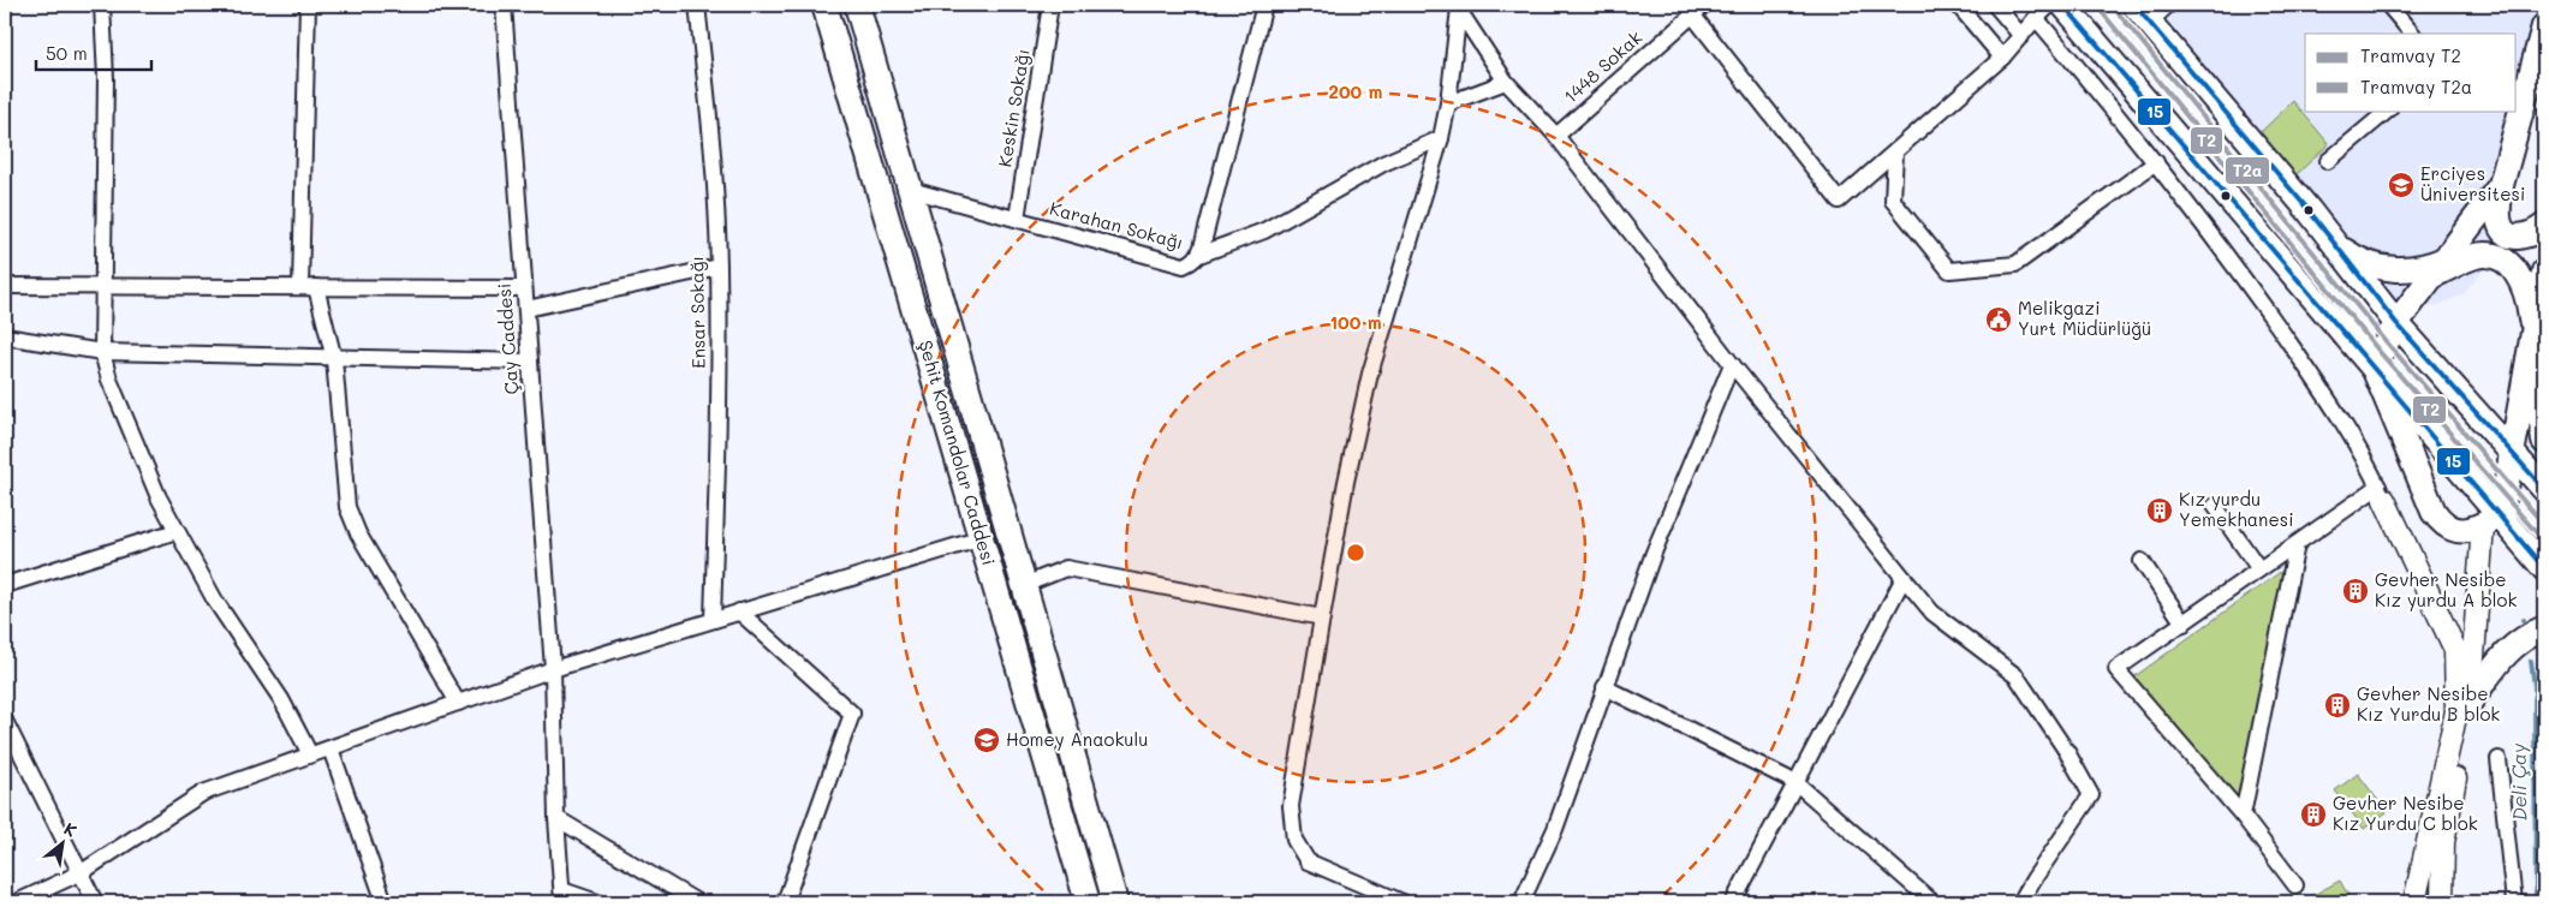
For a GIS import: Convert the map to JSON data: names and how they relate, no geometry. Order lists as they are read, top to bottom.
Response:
{
  "streets": {
    "main road": ["Şehit Komandolar Caddesi"],
    "street": [
      "1448 Sokak",
      "Keskin Sokağı",
      "Karahan Sokağı",
      "Ensar Sokağı",
      "Çay Caddesi"
    ]
  },
  "crossings": [
    ["Keskin Sokağı", "Karahan Sokağı"],
    ["Karahan Sokağı", "Şehit Komandolar Caddesi"]
  ],
  "water": ["Deli Çay"],
  "places": {
    "school or university": ["Erciyes Üniversitesi", "Homey Anaokulu"],
    "public building": ["Melikgazi Yurt Müdürlüğü"],
    "building": [
      "Kız yurdu Yemekhanesi",
      "Gevher Nesibe Kız yurdu A blok",
      "Gevher Nesibe Kız Yurdu B blok",
      "Gevher Nesibe Kız Yurdu C blok"
    ]
  },
  "lines": ["tram line T2", "tram line T2a", "transit line 15"],
  "legend": ["Tramvay T2", "Tramvay T2a"],
  "scale_bar": "50 m",
  "north": "top right",
  "rings": ["200 m", "100 m"]
}
